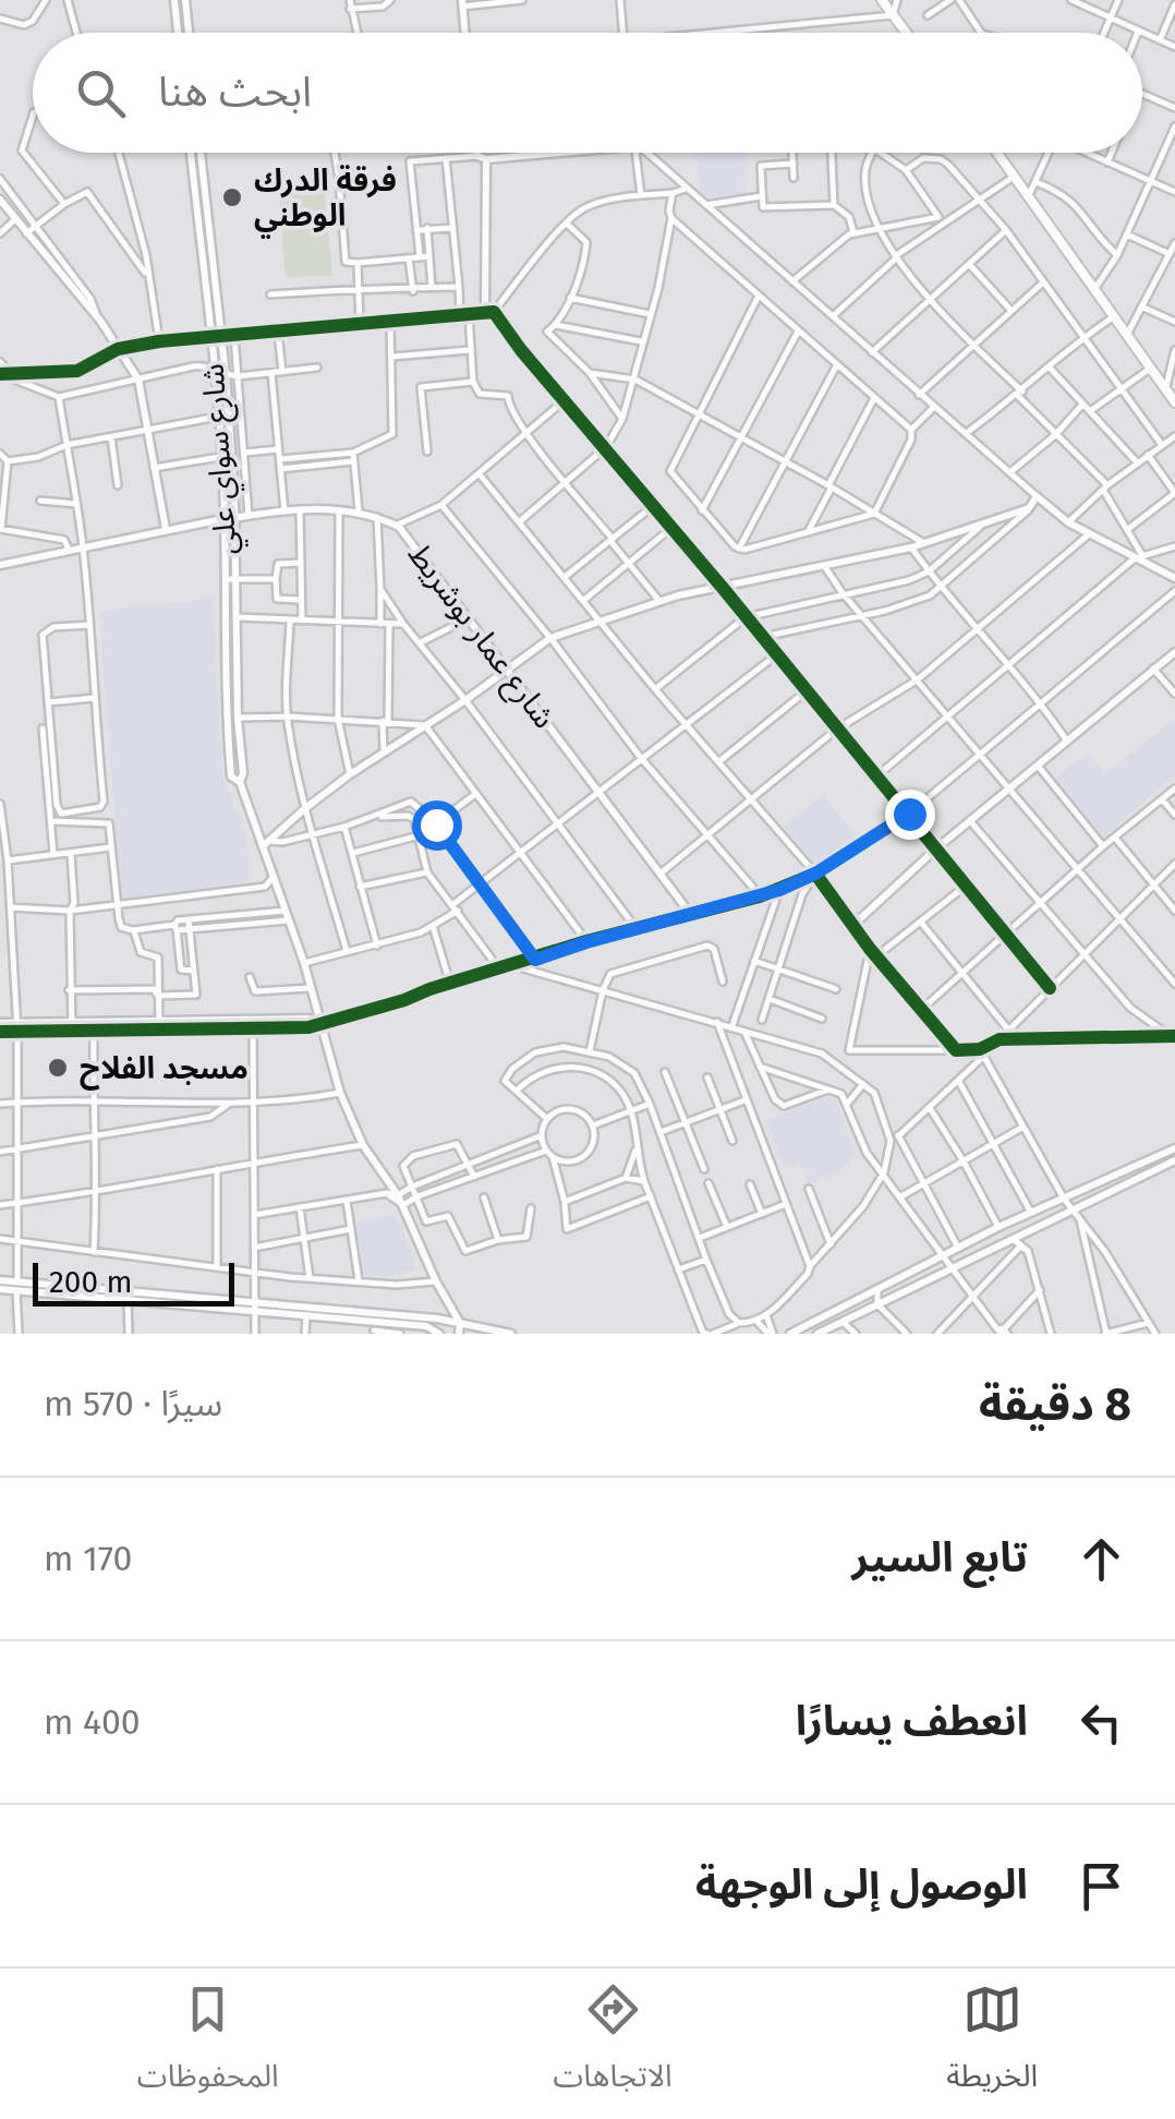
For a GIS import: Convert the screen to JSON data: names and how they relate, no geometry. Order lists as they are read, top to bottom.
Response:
{
  "streets": {
    "main road": ["شارع سواي علي", "شارع عمار بوشريط"]
  },
  "crossings": [
    ["شارع سواي علي", "شارع عمار بوشريط"]
  ],
  "places": ["فرقة الدرك الوطني", "مسجد الفلاح"],
  "scale_bar": "200 m",
  "page": {
    "search": "ابحث هنا",
    "scale": "200 m",
    "heading": ["8 دقيقة", "سيرًا · 570 m"],
    "list": [
      ["تابع السير", "170 m"],
      ["انعطف يسارًا", "400 m"],
      "الوصول إلى الوجهة"
    ],
    "nav": ["الخريطة", "الاتجاهات", "المحفوظات"]
  }
}
